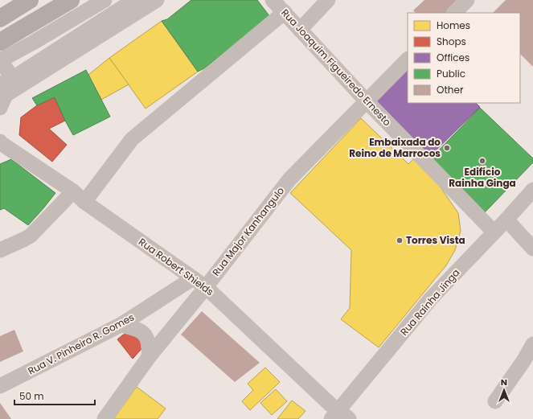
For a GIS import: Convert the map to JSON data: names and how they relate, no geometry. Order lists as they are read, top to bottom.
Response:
{
  "streets": {
    "street": [
      "Rua Joaquim Figueiredo Ernesto",
      "Rua Major Kanhangulo",
      "Rua Robert Shields",
      "Rua Rainha Jinga",
      "Rua V. Pinheiro R. Gomes"
    ]
  },
  "crossings": [
    ["Rua Joaquim Figueiredo Ernesto", "Rua Major Kanhangulo"],
    ["Rua Joaquim Figueiredo Ernesto", "Rua Rainha Jinga"],
    ["Rua Major Kanhangulo", "Rua Robert Shields"],
    ["Rua Robert Shields", "Rua Rainha Jinga"],
    ["Rua Robert Shields", "Rua V. Pinheiro R. Gomes"]
  ],
  "places": ["Embaixada do Reino de Marrocos", "Edifício Rainha Ginga", "Torres Vista"],
  "legend": [
    "Homes",
    "Shops",
    "Offices",
    "Public",
    "Other"
  ],
  "scale_bar": "50 m",
  "north": "top"
}
